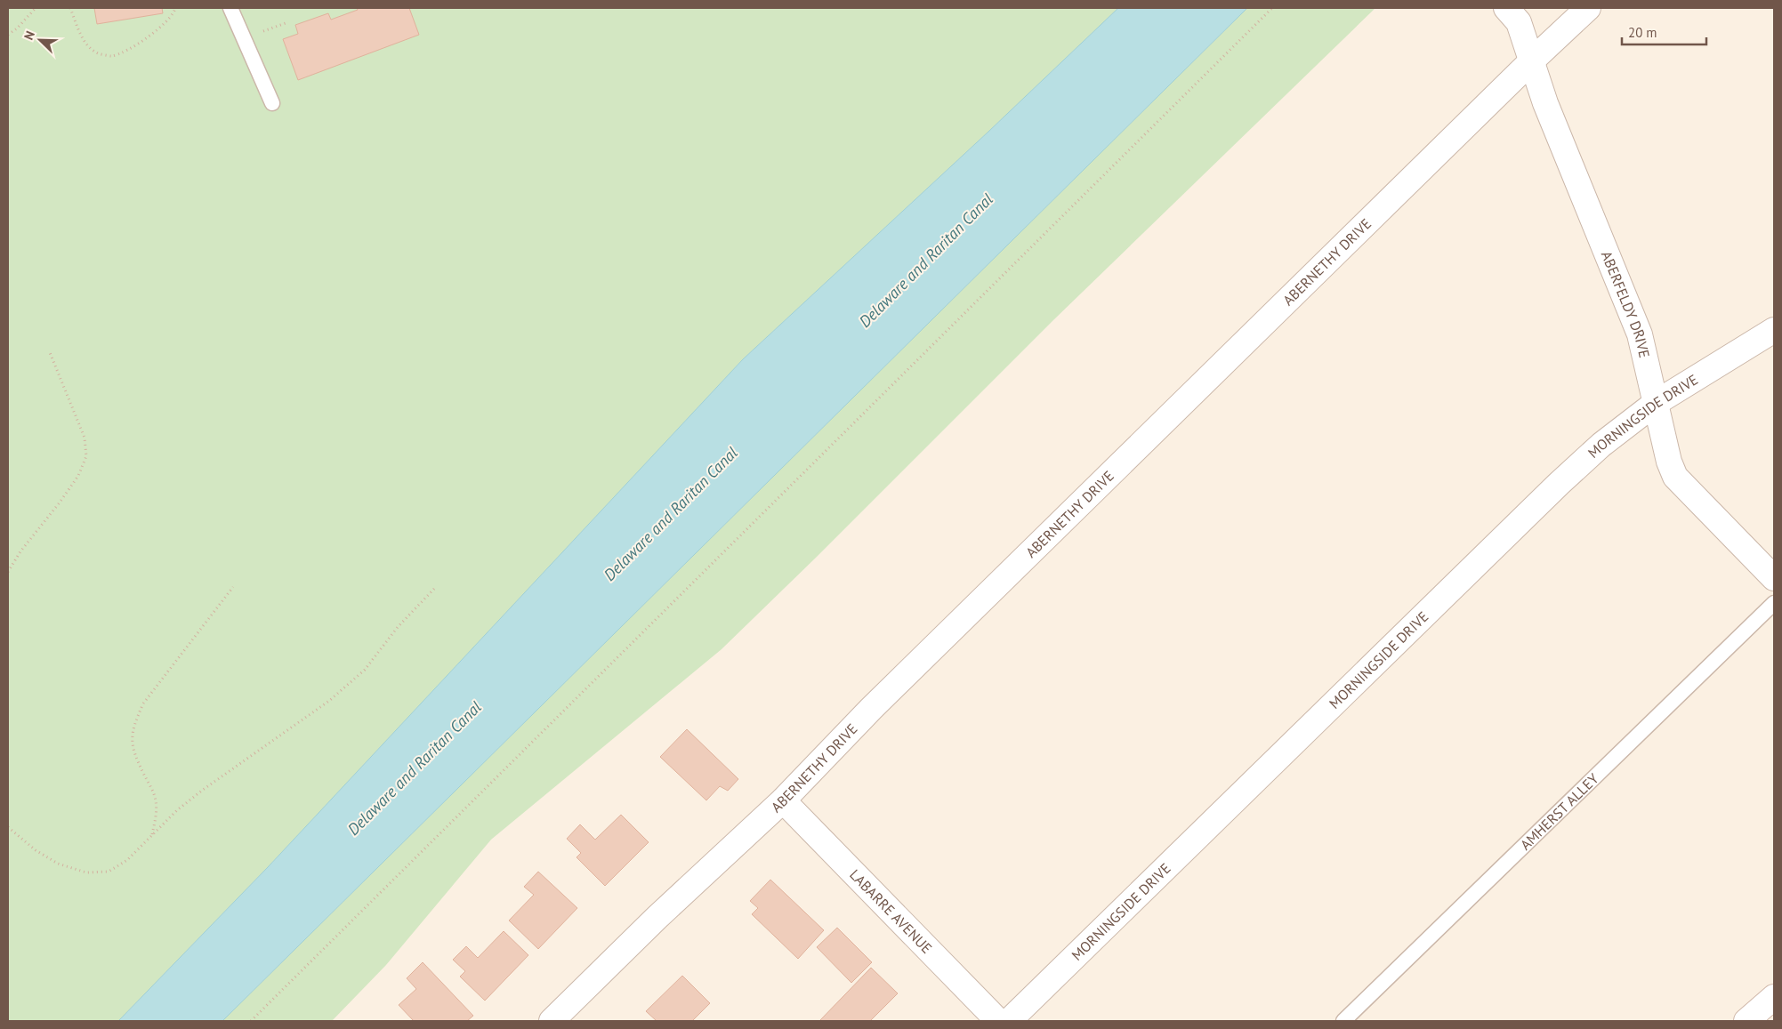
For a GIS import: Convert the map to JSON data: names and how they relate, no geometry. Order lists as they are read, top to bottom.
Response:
{
  "streets": {
    "street": [
      "ABERNETHY DRIVE",
      "ABERFELDY DRIVE",
      "MORNINGSIDE DRIVE",
      "LABARRE AVENUE"
    ],
    "lane": ["AMHERST ALLEY"]
  },
  "crossings": [
    ["ABERNETHY DRIVE", "ABERFELDY DRIVE"],
    ["ABERNETHY DRIVE", "LABARRE AVENUE"],
    ["ABERFELDY DRIVE", "MORNINGSIDE DRIVE"]
  ],
  "water": ["Delaware and Raritan Canal"],
  "scale_bar": "20 m",
  "north": "top left"
}
